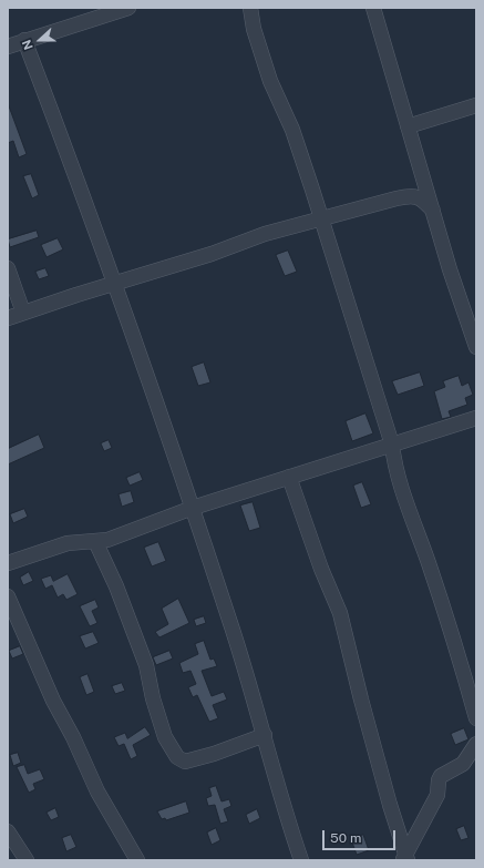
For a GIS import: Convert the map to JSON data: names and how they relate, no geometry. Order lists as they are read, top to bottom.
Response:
{
  "scale_bar": "50 m",
  "north": "left"
}
